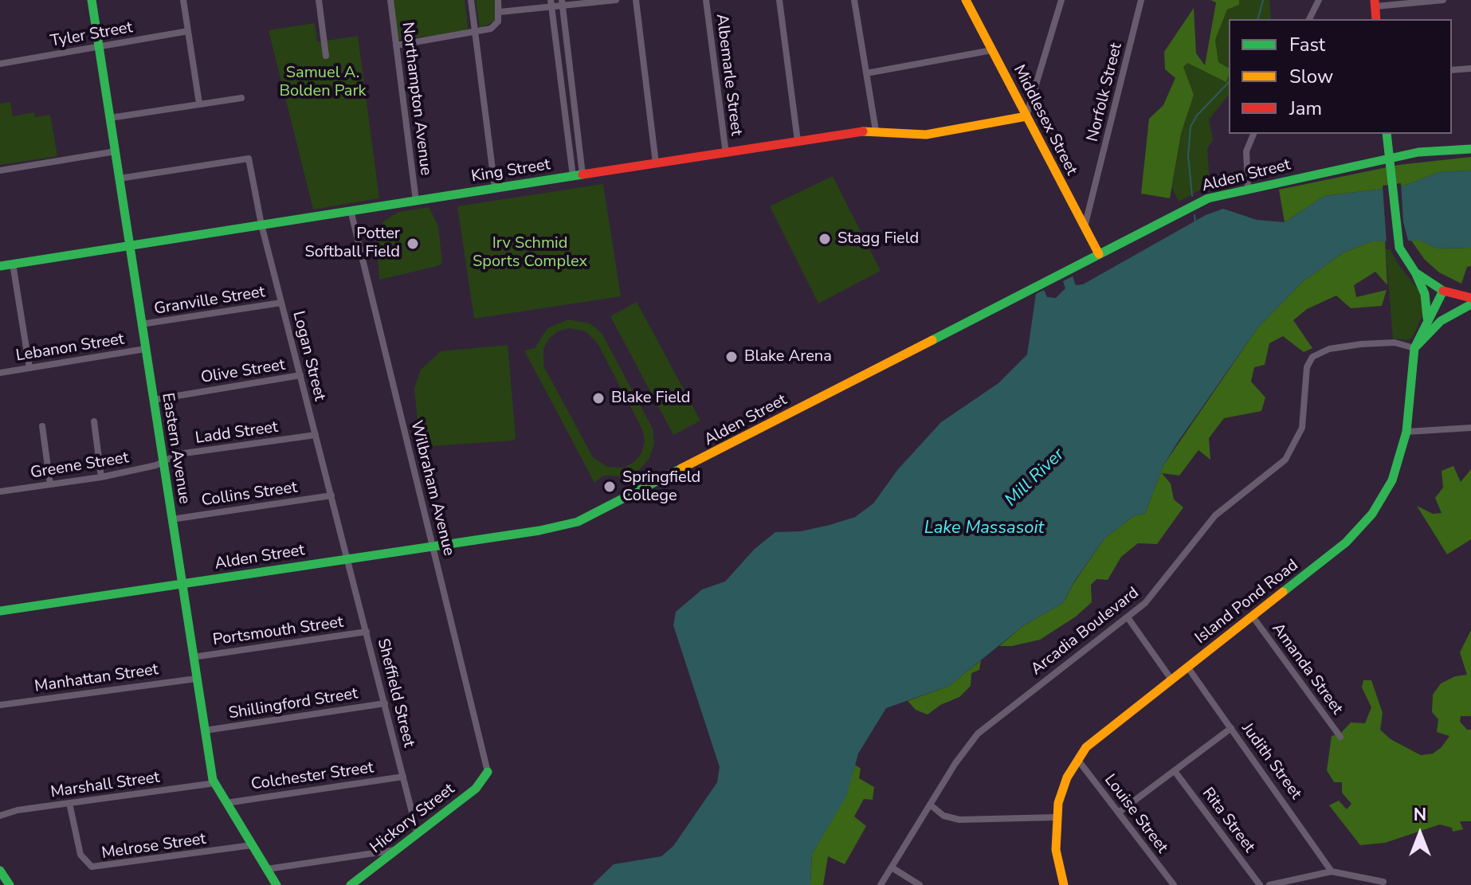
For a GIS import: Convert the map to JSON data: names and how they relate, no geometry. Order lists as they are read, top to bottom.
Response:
{
  "streets": {
    "main road": [
      "Middlesex Street",
      "King Street",
      "Alden Street",
      "Eastern Avenue",
      "Island Pond Road",
      "Hickory Street"
    ],
    "street": [
      "Tyler Street",
      "Albemarle Street",
      "Norfolk Street",
      "Northampton Avenue",
      "Granville Street",
      "Lebanon Street",
      "Logan Street",
      "Olive Street",
      "Ladd Street",
      "Greene Street",
      "Wilbraham Avenue",
      "Collins Street",
      "Portsmouth Street",
      "Arcadia Boulevard",
      "Amanda Street",
      "Manhattan Street",
      "Sheffield Street",
      "Shillingford Street",
      "Judith Street",
      "Colchester Street",
      "Marshall Street",
      "Louise Street",
      "Rita Street",
      "Melrose Street"
    ]
  },
  "crossings": [
    ["Tyler Street", "Eastern Avenue"],
    ["Albemarle Street", "King Street"],
    ["Norfolk Street", "Middlesex Street"],
    ["Northampton Avenue", "King Street"],
    ["Middlesex Street", "King Street"],
    ["Middlesex Street", "Alden Street"],
    ["King Street", "Logan Street"],
    ["King Street", "Eastern Avenue"],
    ["King Street", "Wilbraham Avenue"],
    ["Alden Street", "Logan Street"],
    ["Alden Street", "Eastern Avenue"],
    ["Alden Street", "Wilbraham Avenue"],
    ["Alden Street", "Sheffield Street"],
    ["Granville Street", "Logan Street"],
    ["Granville Street", "Eastern Avenue"],
    ["Lebanon Street", "Eastern Avenue"],
    ["Logan Street", "Olive Street"],
    ["Logan Street", "Ladd Street"],
    ["Logan Street", "Eastern Avenue"],
    ["Logan Street", "Collins Street"],
    ["Logan Street", "Sheffield Street"],
    ["Olive Street", "Eastern Avenue"],
    ["Ladd Street", "Eastern Avenue"],
    ["Ladd Street", "Greene Street"],
    ["Eastern Avenue", "Greene Street"],
    ["Eastern Avenue", "Collins Street"],
    ["Eastern Avenue", "Portsmouth Street"],
    ["Eastern Avenue", "Manhattan Street"],
    ["Eastern Avenue", "Shillingford Street"],
    ["Eastern Avenue", "Colchester Street"],
    ["Eastern Avenue", "Marshall Street"],
    ["Eastern Avenue", "Melrose Street"],
    ["Wilbraham Avenue", "Hickory Street"],
    ["Island Pond Road", "Arcadia Boulevard"],
    ["Island Pond Road", "Amanda Street"],
    ["Island Pond Road", "Judith Street"],
    ["Island Pond Road", "Louise Street"],
    ["Portsmouth Street", "Sheffield Street"],
    ["Sheffield Street", "Shillingford Street"],
    ["Sheffield Street", "Colchester Street"],
    ["Sheffield Street", "Hickory Street"],
    ["Marshall Street", "Melrose Street"]
  ],
  "water": ["Mill River", "Lake Massasoit"],
  "parks": ["Samuel A. Bolden Park", "Irv Schmid Sports Complex"],
  "places": [
    "Stagg Field",
    "Potter Softball Field",
    "Blake Arena",
    "Blake Field",
    "Springfield College"
  ],
  "legend": ["Fast", "Slow", "Jam"],
  "north": "top"
}
